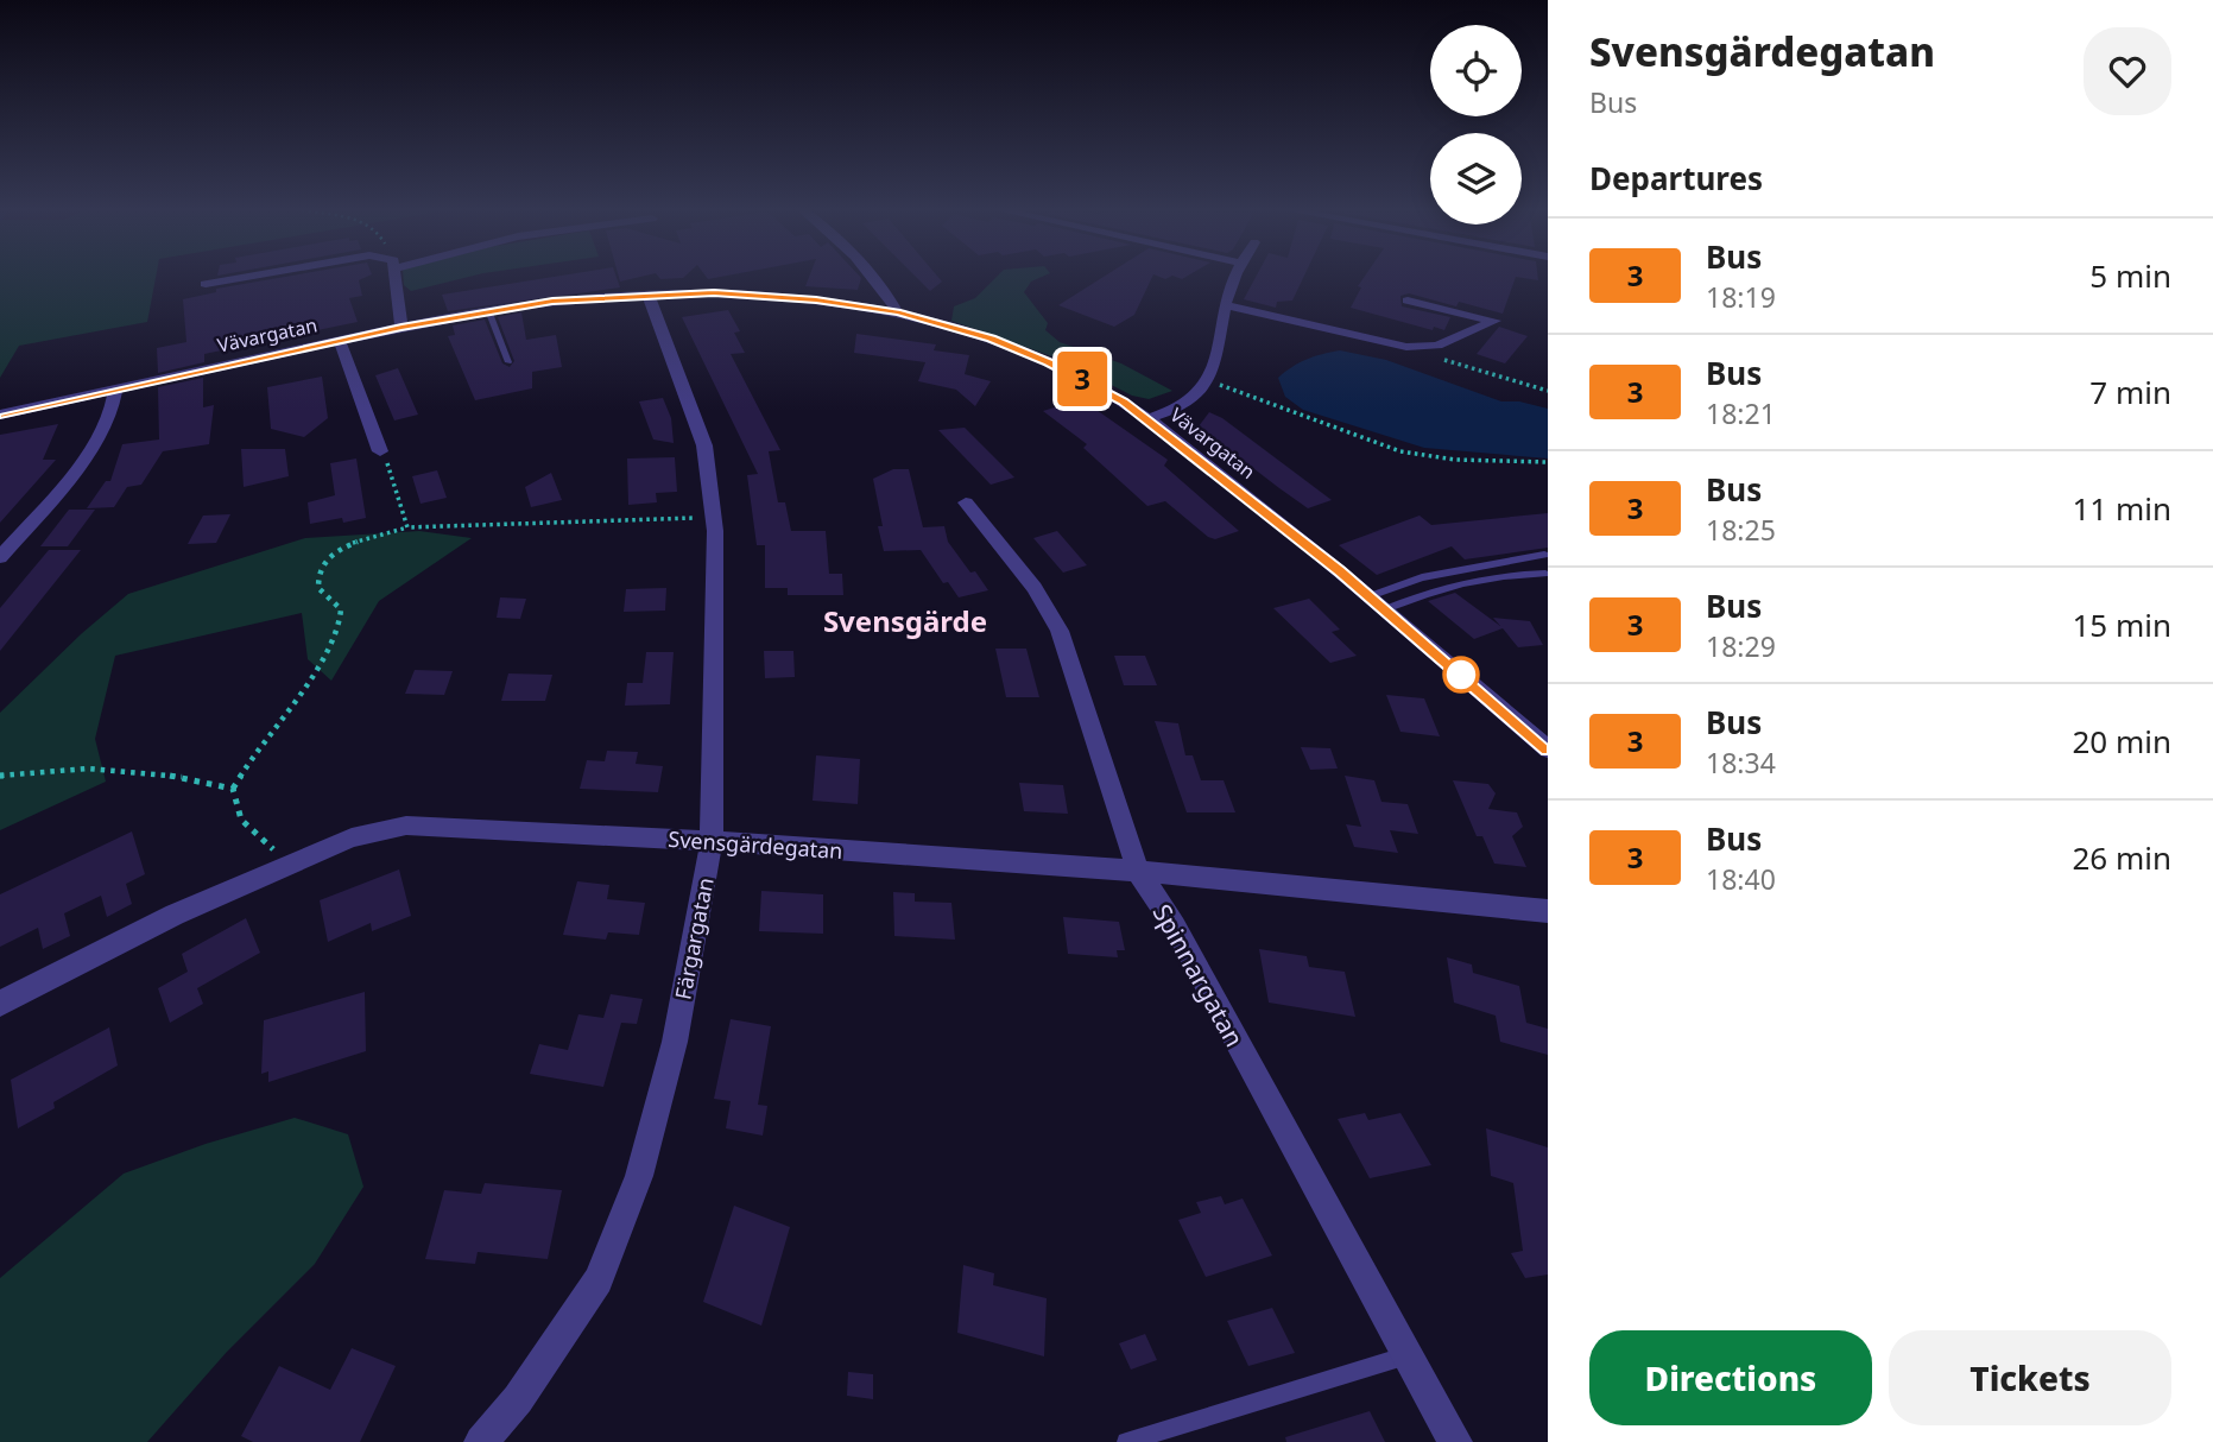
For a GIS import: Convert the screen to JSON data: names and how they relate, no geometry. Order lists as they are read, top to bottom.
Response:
{
  "streets": {
    "street": [
      "Vävargatan",
      "Svensgärdegatan",
      "Färgargatan",
      "Spinnargatan"
    ]
  },
  "crossings": [
    ["Vävargatan", "Färgargatan"],
    ["Svensgärdegatan", "Färgargatan"],
    ["Svensgärdegatan", "Spinnargatan"]
  ],
  "districts": ["Svensgärde"],
  "lines": ["bus line 3"],
  "page": {
    "on_map": "3",
    "heading": [
      ["Svensgärdegatan", "Bus"],
      "Departures"
    ],
    "list": [
      {
        "mark": "3",
        "name": "Bus",
        "note": "18:19",
        "value": "5 min"
      },
      {
        "mark": "3",
        "name": "Bus",
        "note": "18:21",
        "value": "7 min"
      },
      {
        "mark": "3",
        "name": "Bus",
        "note": "18:25",
        "value": "11 min"
      },
      {
        "mark": "3",
        "name": "Bus",
        "note": "18:29",
        "value": "15 min"
      },
      {
        "mark": "3",
        "name": "Bus",
        "note": "18:34",
        "value": "20 min"
      },
      {
        "mark": "3",
        "name": "Bus",
        "note": "18:40",
        "value": "26 min"
      }
    ],
    "buttons": ["Directions", "Tickets"]
  }
}
